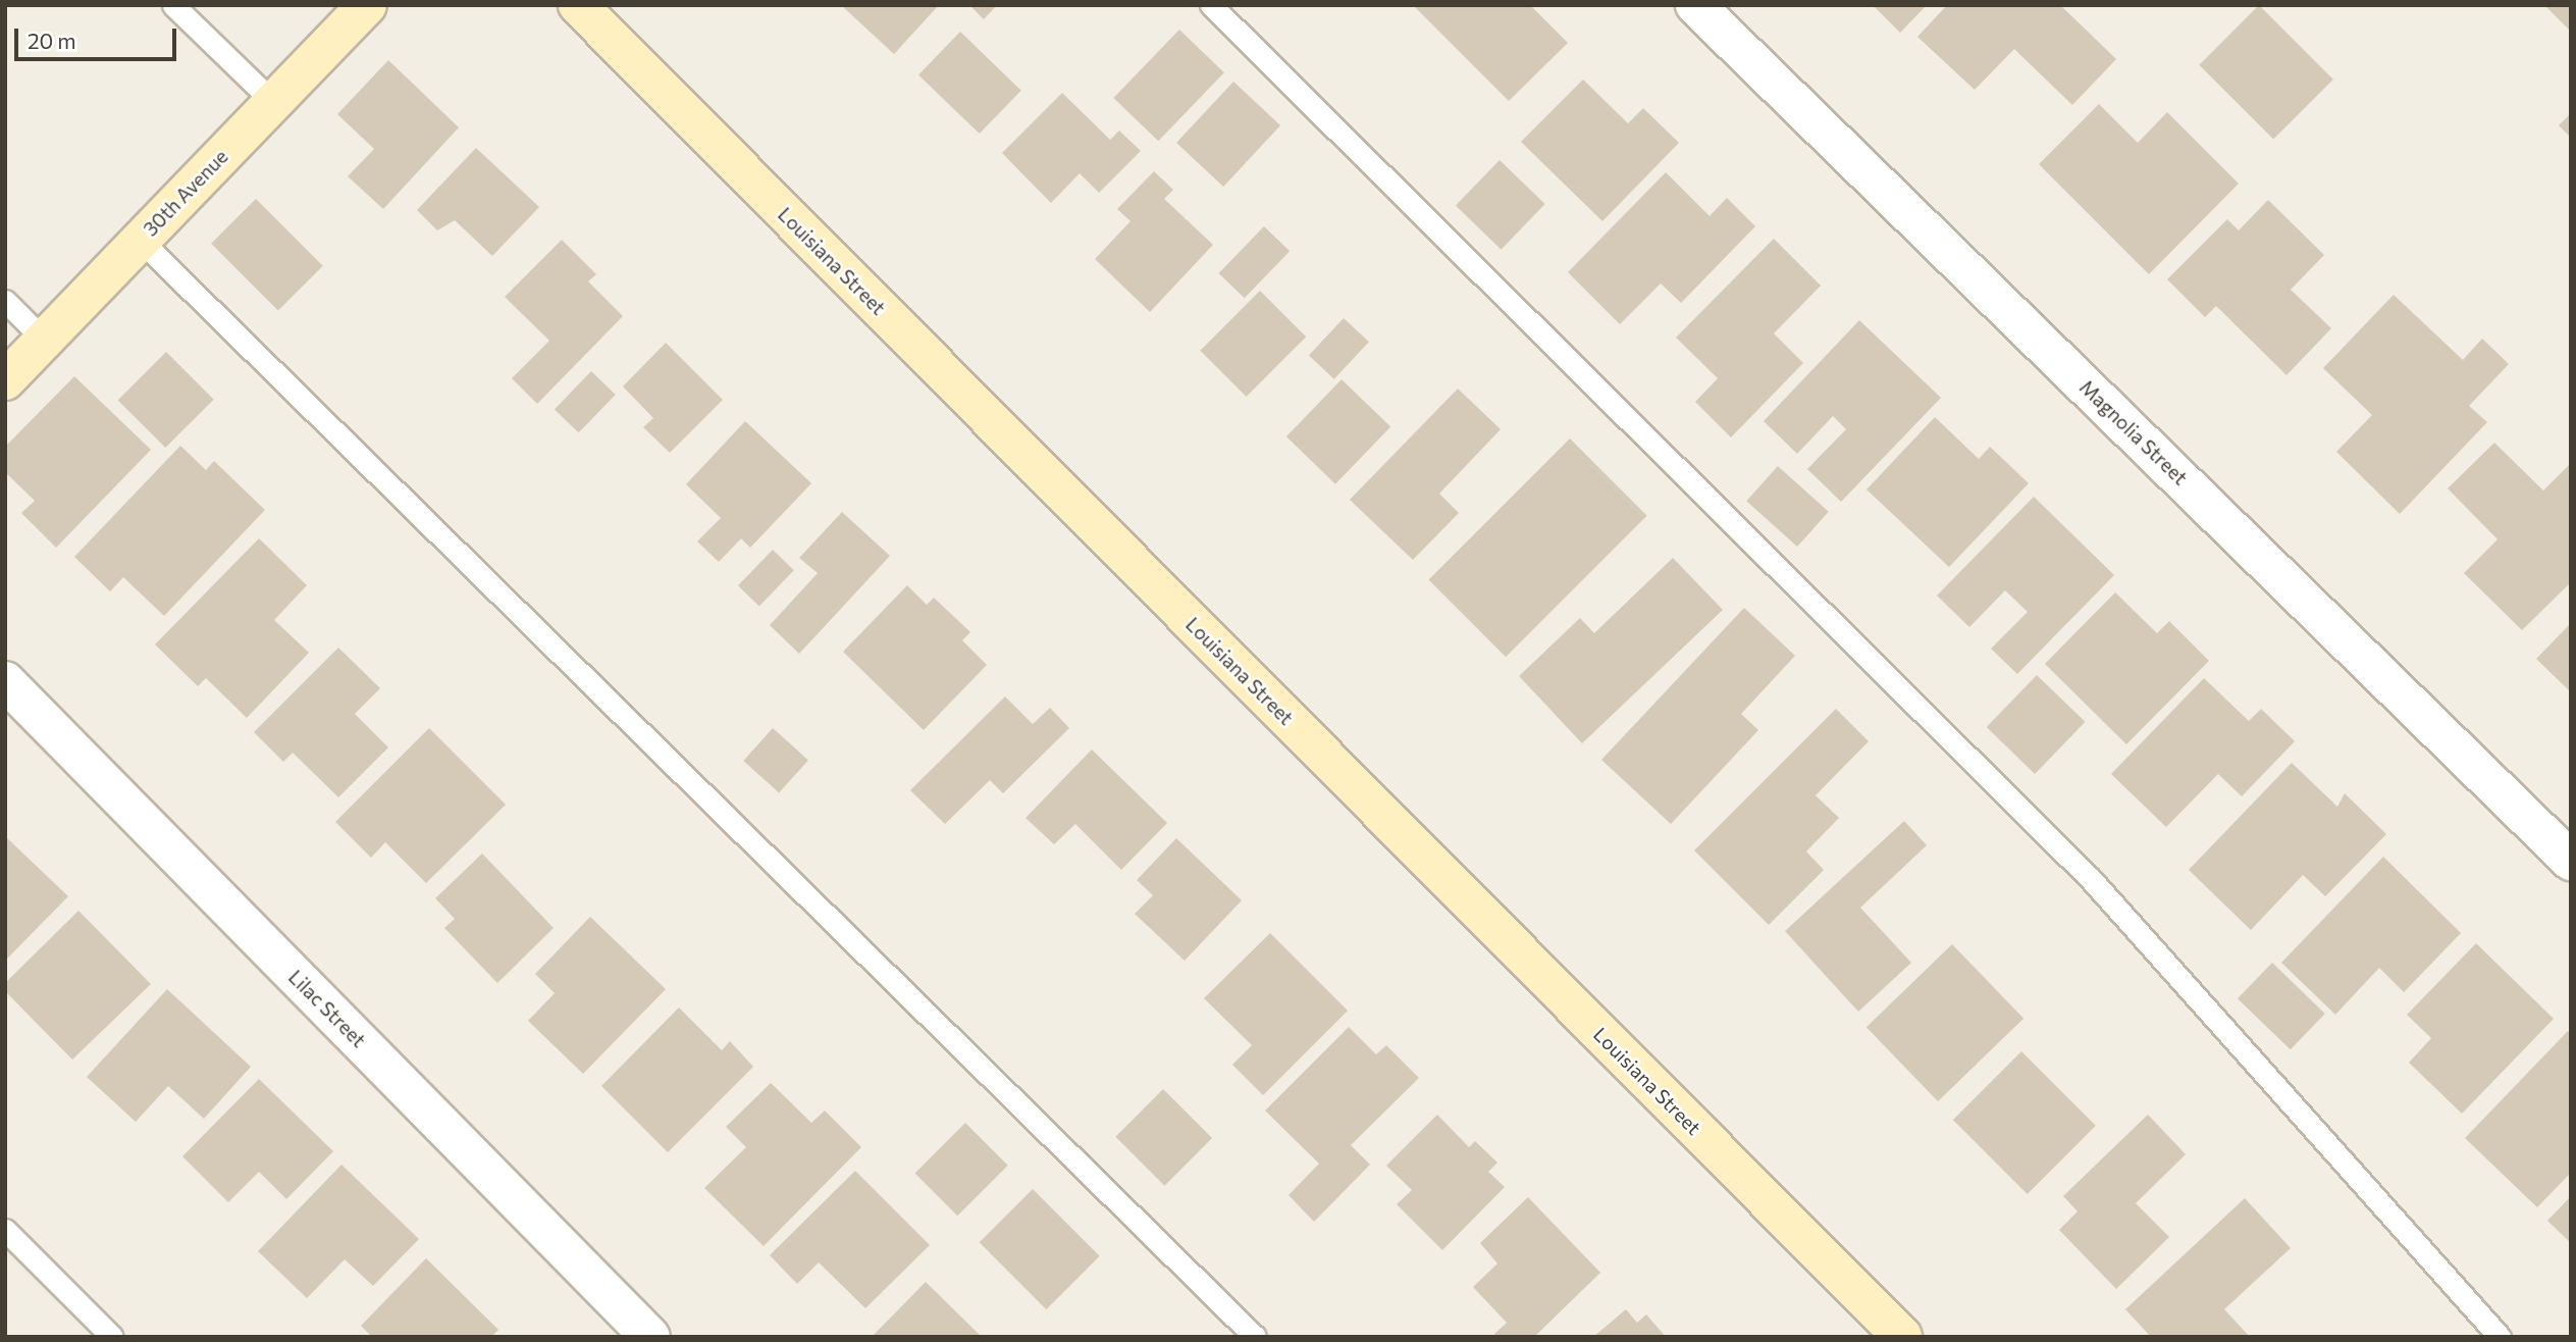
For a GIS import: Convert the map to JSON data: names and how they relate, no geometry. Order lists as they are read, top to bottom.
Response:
{
  "streets": {
    "street": [
      "30th Avenue",
      "Louisiana Street",
      "Magnolia Street",
      "Lilac Street"
    ]
  },
  "scale_bar": "20 m"
}
